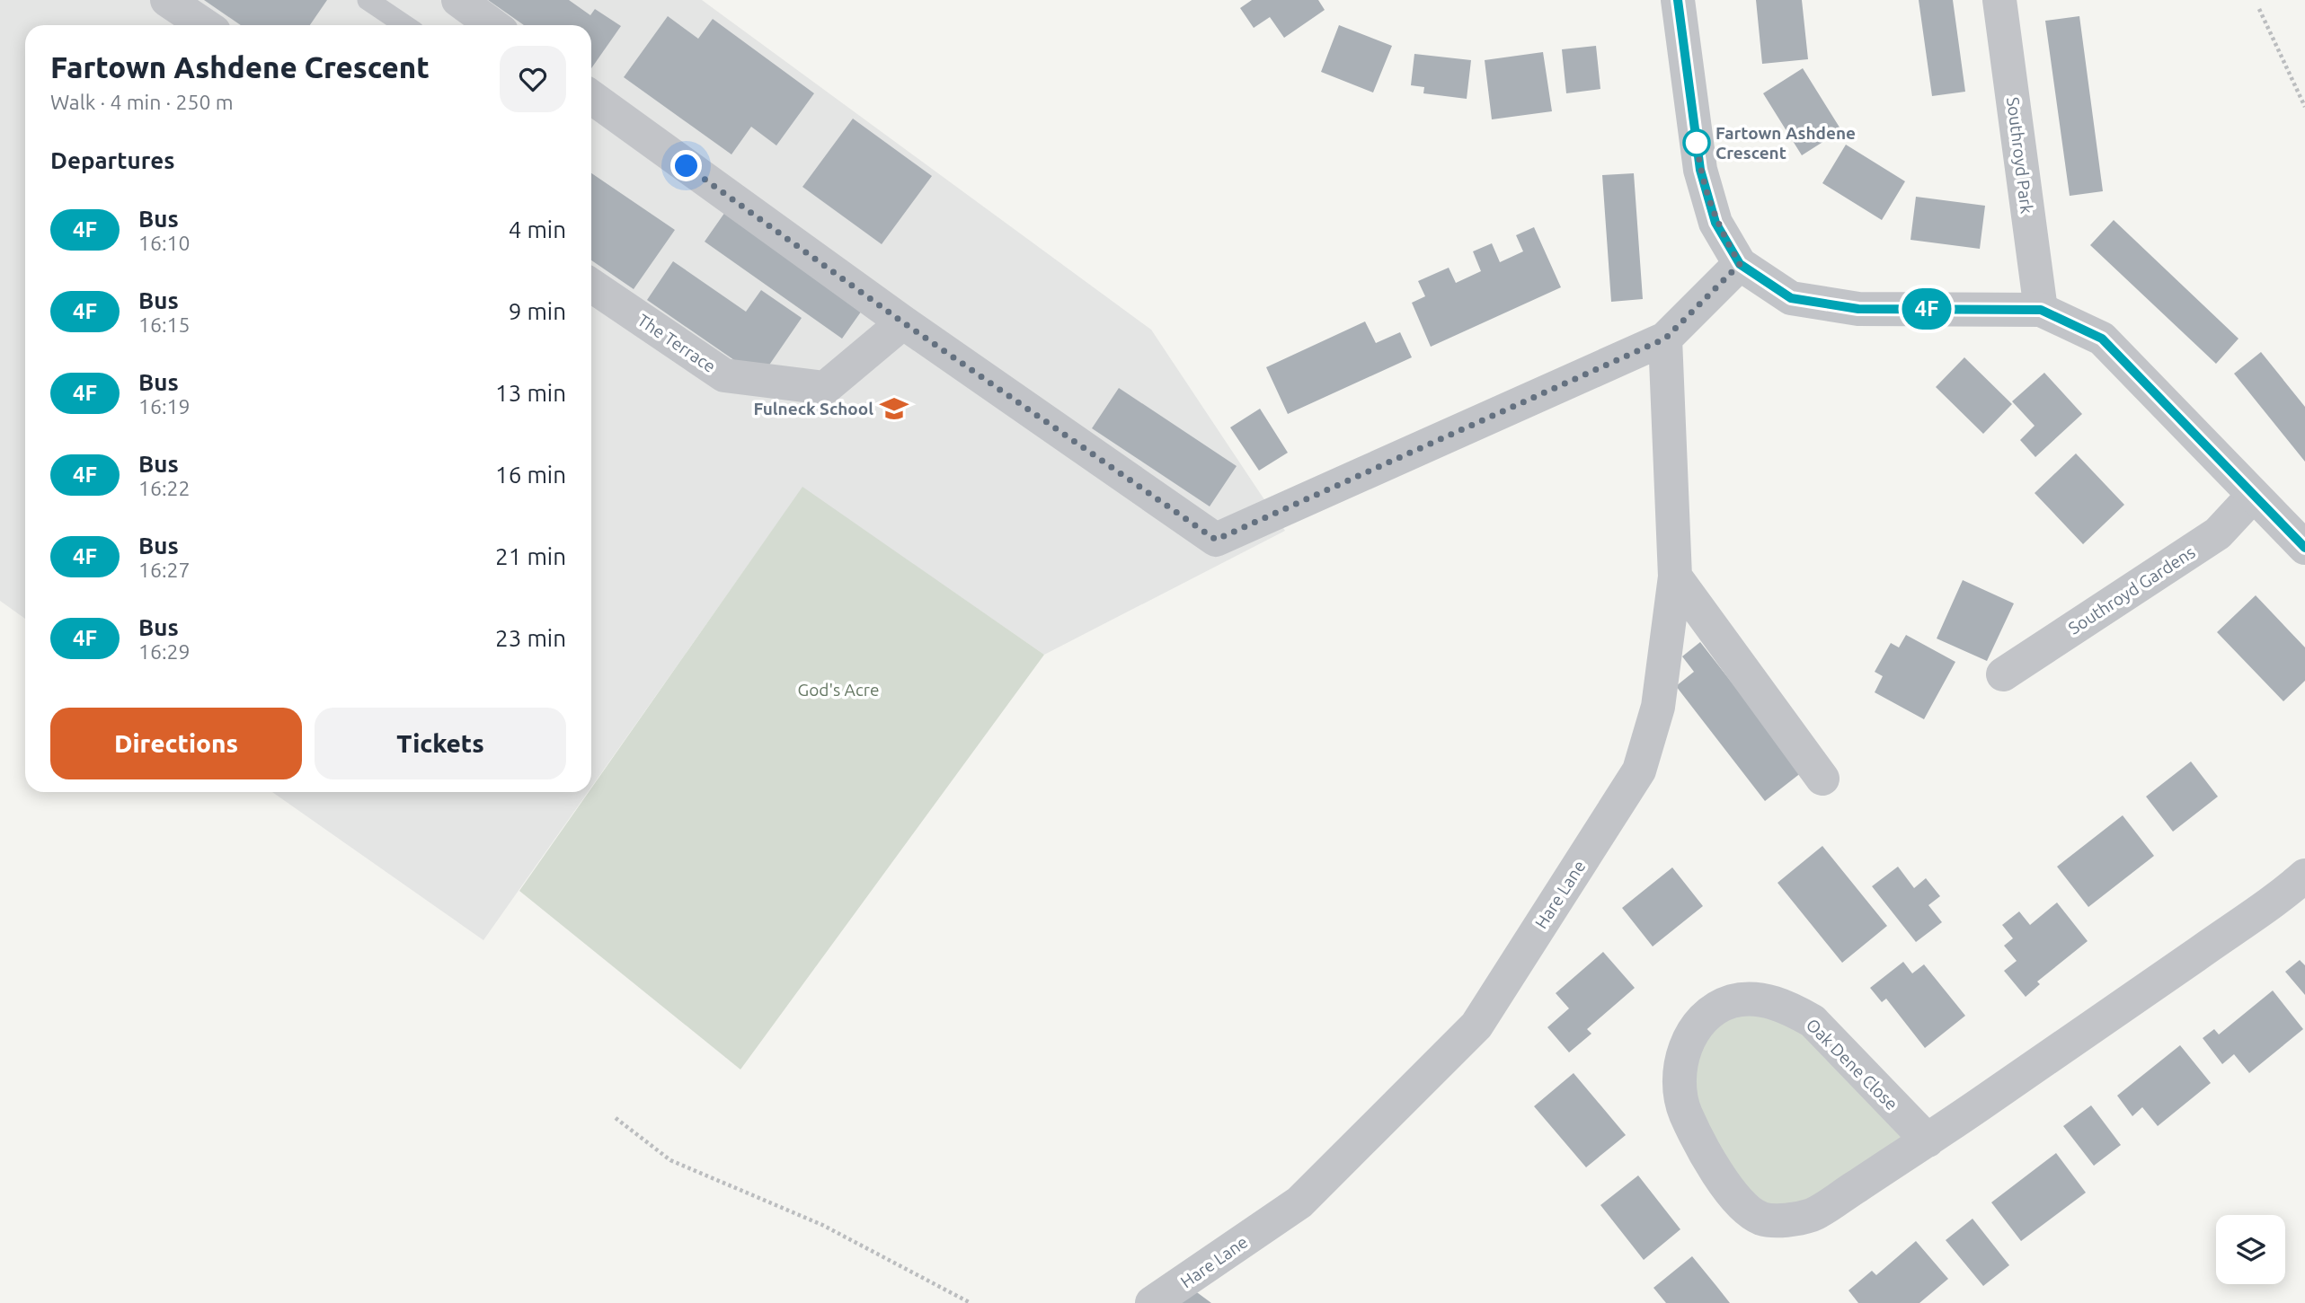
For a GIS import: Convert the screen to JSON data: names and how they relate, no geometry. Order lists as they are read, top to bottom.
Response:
{
  "streets": {
    "street": [
      "Southroyd Park",
      "The Terrace",
      "Southroyd Gardens",
      "Hare Lane",
      "Oak Dene Close"
    ]
  },
  "parks": ["God's Acre"],
  "places": {
    "other": ["Fartown Ashdene Crescent"],
    "school or university": ["Fulneck School"]
  },
  "lines": ["bus line 4F"],
  "page": {
    "on_map": "4F",
    "heading": [
      ["Fartown Ashdene Crescent", "Walk · 4 min · 250 m"],
      "Departures"
    ],
    "list": [
      {
        "mark": "4F",
        "name": "Bus",
        "note": "16:10",
        "value": "4 min"
      },
      {
        "mark": "4F",
        "name": "Bus",
        "note": "16:15",
        "value": "9 min"
      },
      {
        "mark": "4F",
        "name": "Bus",
        "note": "16:19",
        "value": "13 min"
      },
      {
        "mark": "4F",
        "name": "Bus",
        "note": "16:22",
        "value": "16 min"
      },
      {
        "mark": "4F",
        "name": "Bus",
        "note": "16:27",
        "value": "21 min"
      },
      {
        "mark": "4F",
        "name": "Bus",
        "note": "16:29",
        "value": "23 min"
      }
    ],
    "buttons": ["Directions", "Tickets"]
  }
}
